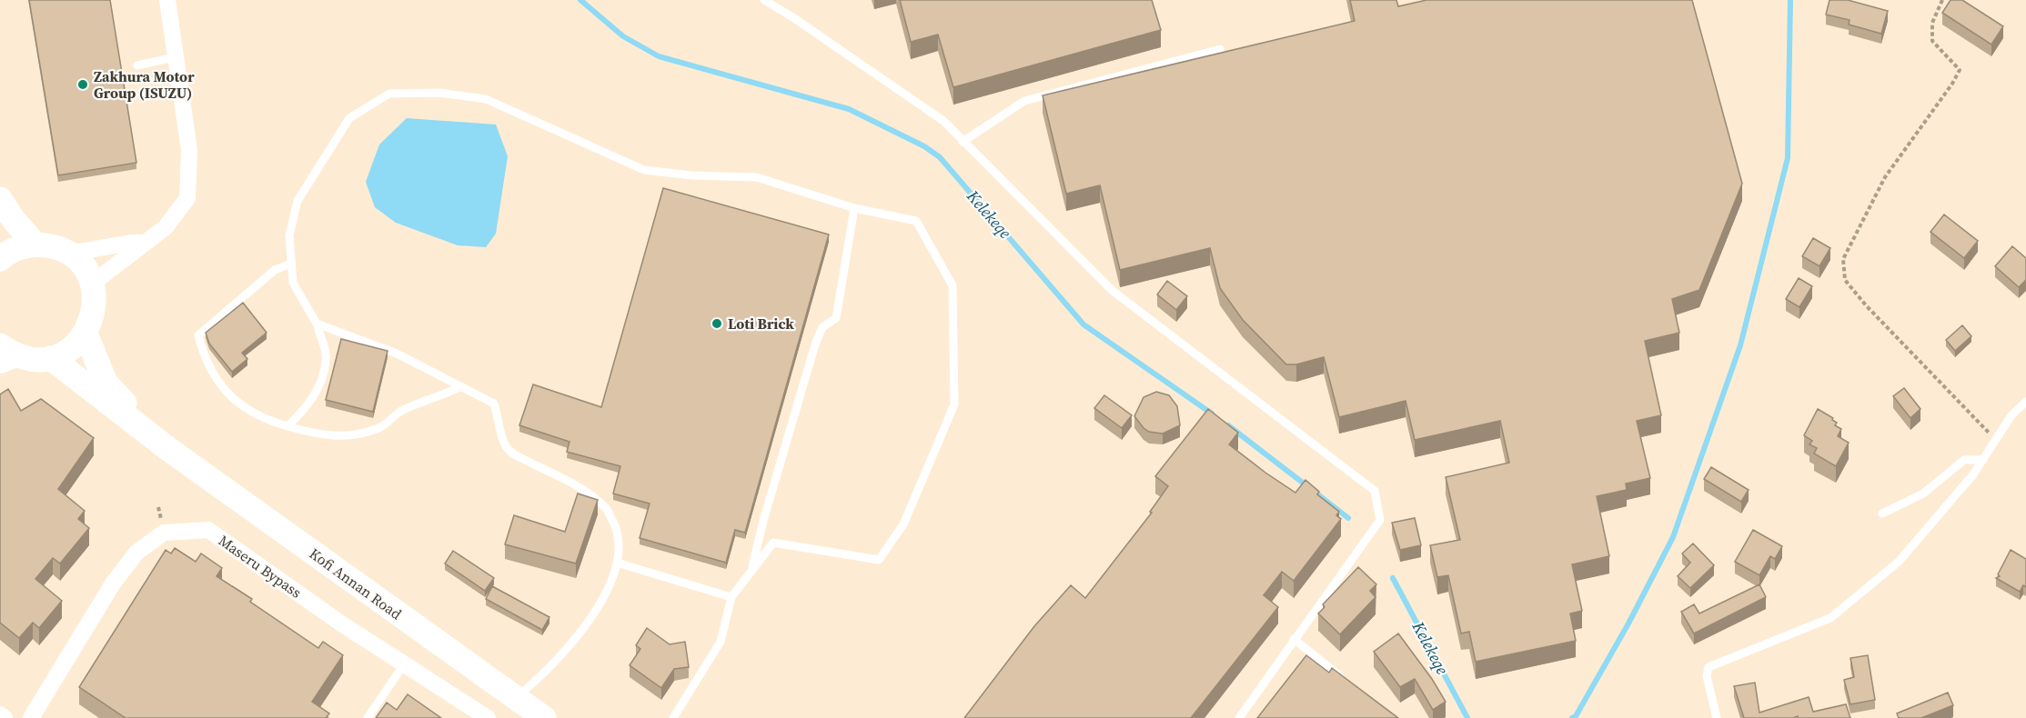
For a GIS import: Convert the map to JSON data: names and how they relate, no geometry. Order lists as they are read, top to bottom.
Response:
{
  "streets": {
    "main road": ["Kofi Annan Road"],
    "street": ["Maseru Bypass"]
  },
  "water": ["Kelekeqe"],
  "places": ["Zakhura Motor Group (ISUZU)", "Loti Brick"]
}
